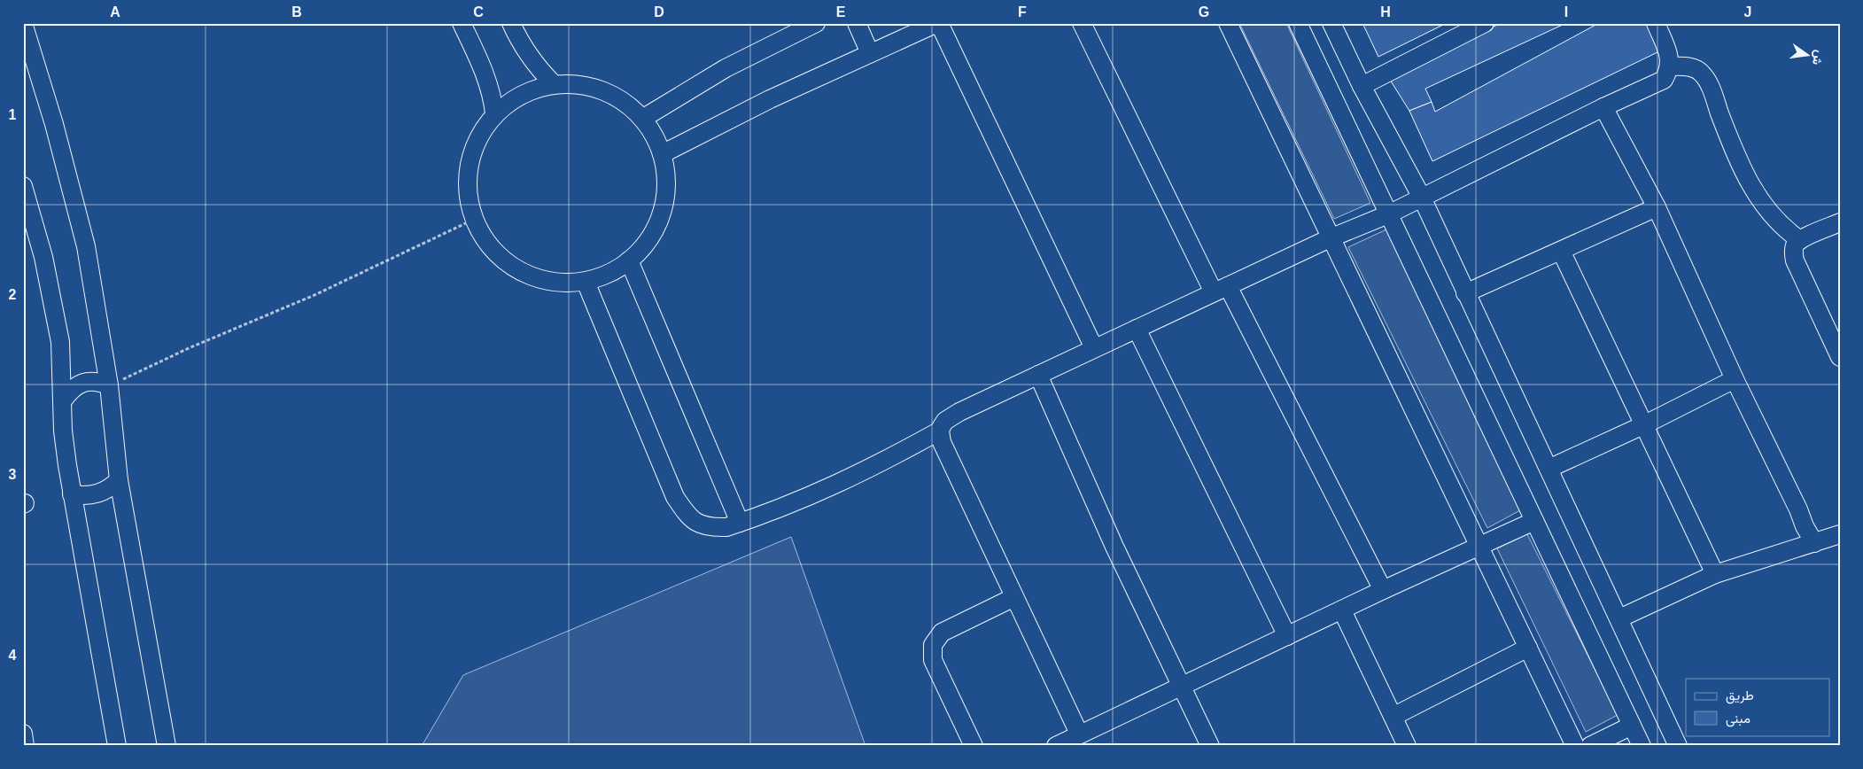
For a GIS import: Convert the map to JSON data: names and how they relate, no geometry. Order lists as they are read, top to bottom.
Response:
{
  "legend": ["طريق", "مبنى"],
  "north": "right",
  "grid": {
    "columns": [
      "A",
      "B",
      "C",
      "D",
      "E",
      "F",
      "G",
      "H",
      "I",
      "J"
    ],
    "rows": [
      "1",
      "2",
      "3",
      "4"
    ]
  }
}
